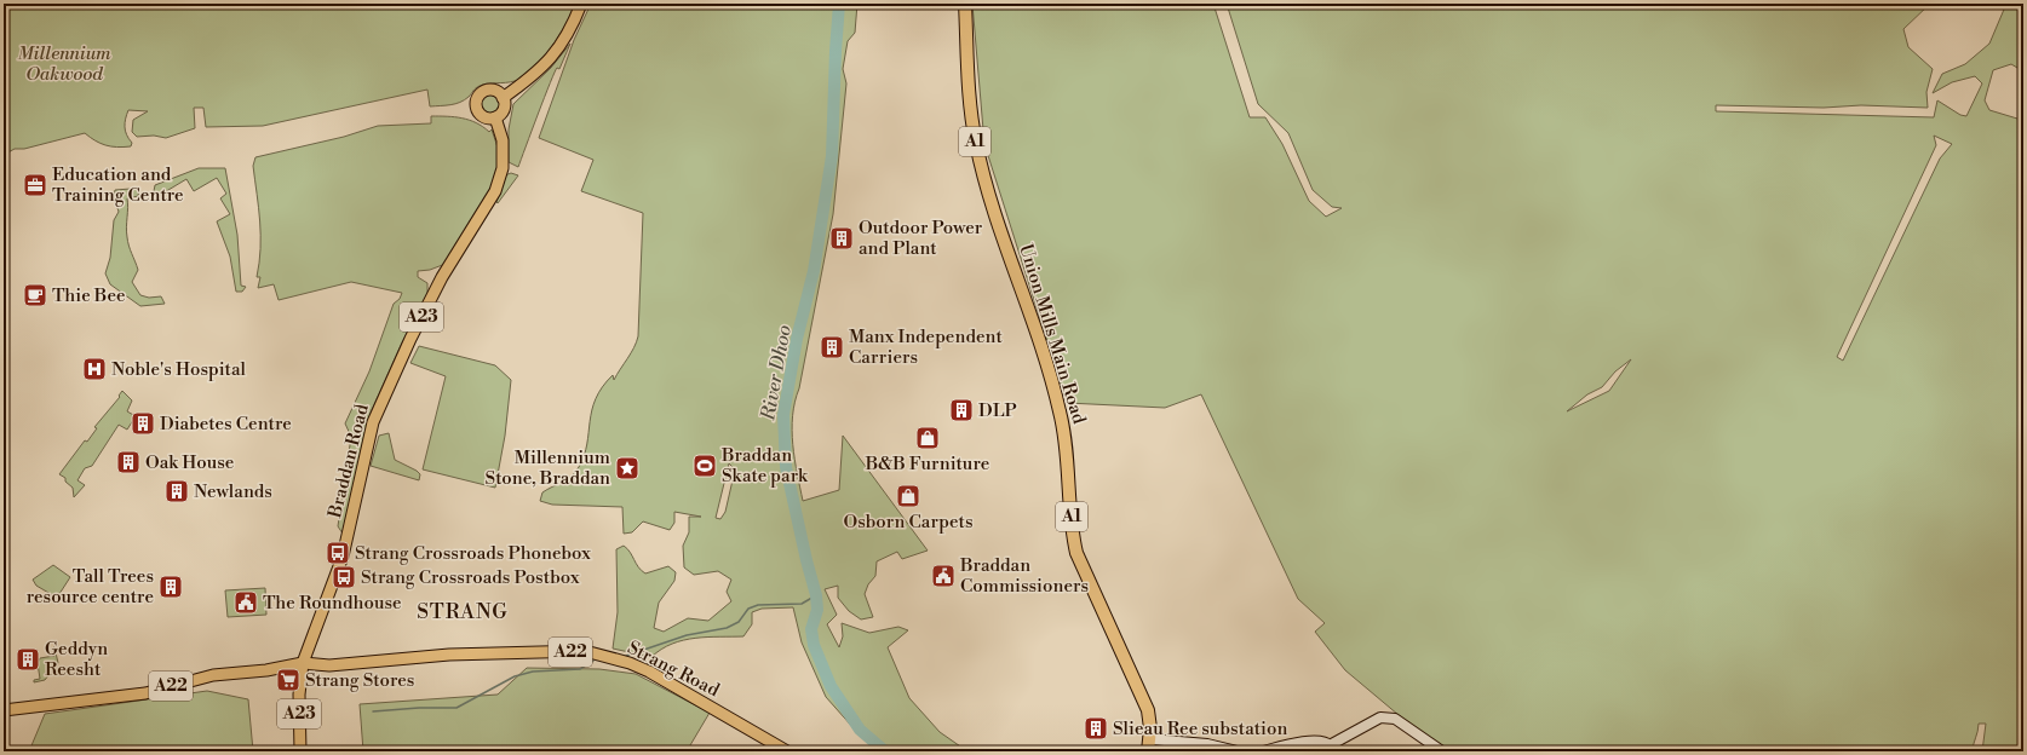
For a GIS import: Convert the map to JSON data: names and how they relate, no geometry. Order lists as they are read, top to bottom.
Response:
{
  "streets": {
    "highway": ["A1", "Union Mills Main Road"],
    "main road": [
      "A23",
      "Braddan Road",
      "A22",
      "Strang Road"
    ]
  },
  "crossings": [
    ["A23", "Braddan Road"],
    ["A23", "A22"],
    ["A23", "Strang Road"],
    ["Braddan Road", "A22"],
    ["Braddan Road", "Strang Road"],
    ["A22", "Strang Road"]
  ],
  "districts": ["STRANG"],
  "water": ["River Dhoo"],
  "parks": ["Millennium Oakwood"],
  "places": {
    "office": ["Education and Training Centre"],
    "building": [
      "Outdoor Power and Plant",
      "Manx Independent Carriers",
      "DLP",
      "Diabetes Centre",
      "Oak House",
      "Newlands",
      "Tall Trees resource centre",
      "Geddyn Reesht",
      "Slieau Ree substation"
    ],
    "cafe": ["Thie Bee"],
    "hospital": ["Noble's Hospital"],
    "shop": ["B&B Furniture", "Osborn Carpets"],
    "sports": ["Braddan Skate park"],
    "place": ["Millennium Stone, Braddan"],
    "bus stop": ["Strang Crossroads Phonebox", "Strang Crossroads Postbox"],
    "public building": ["Braddan Commissioners", "The Roundhouse"],
    "supermarket": ["Strang Stores"]
  }
}
